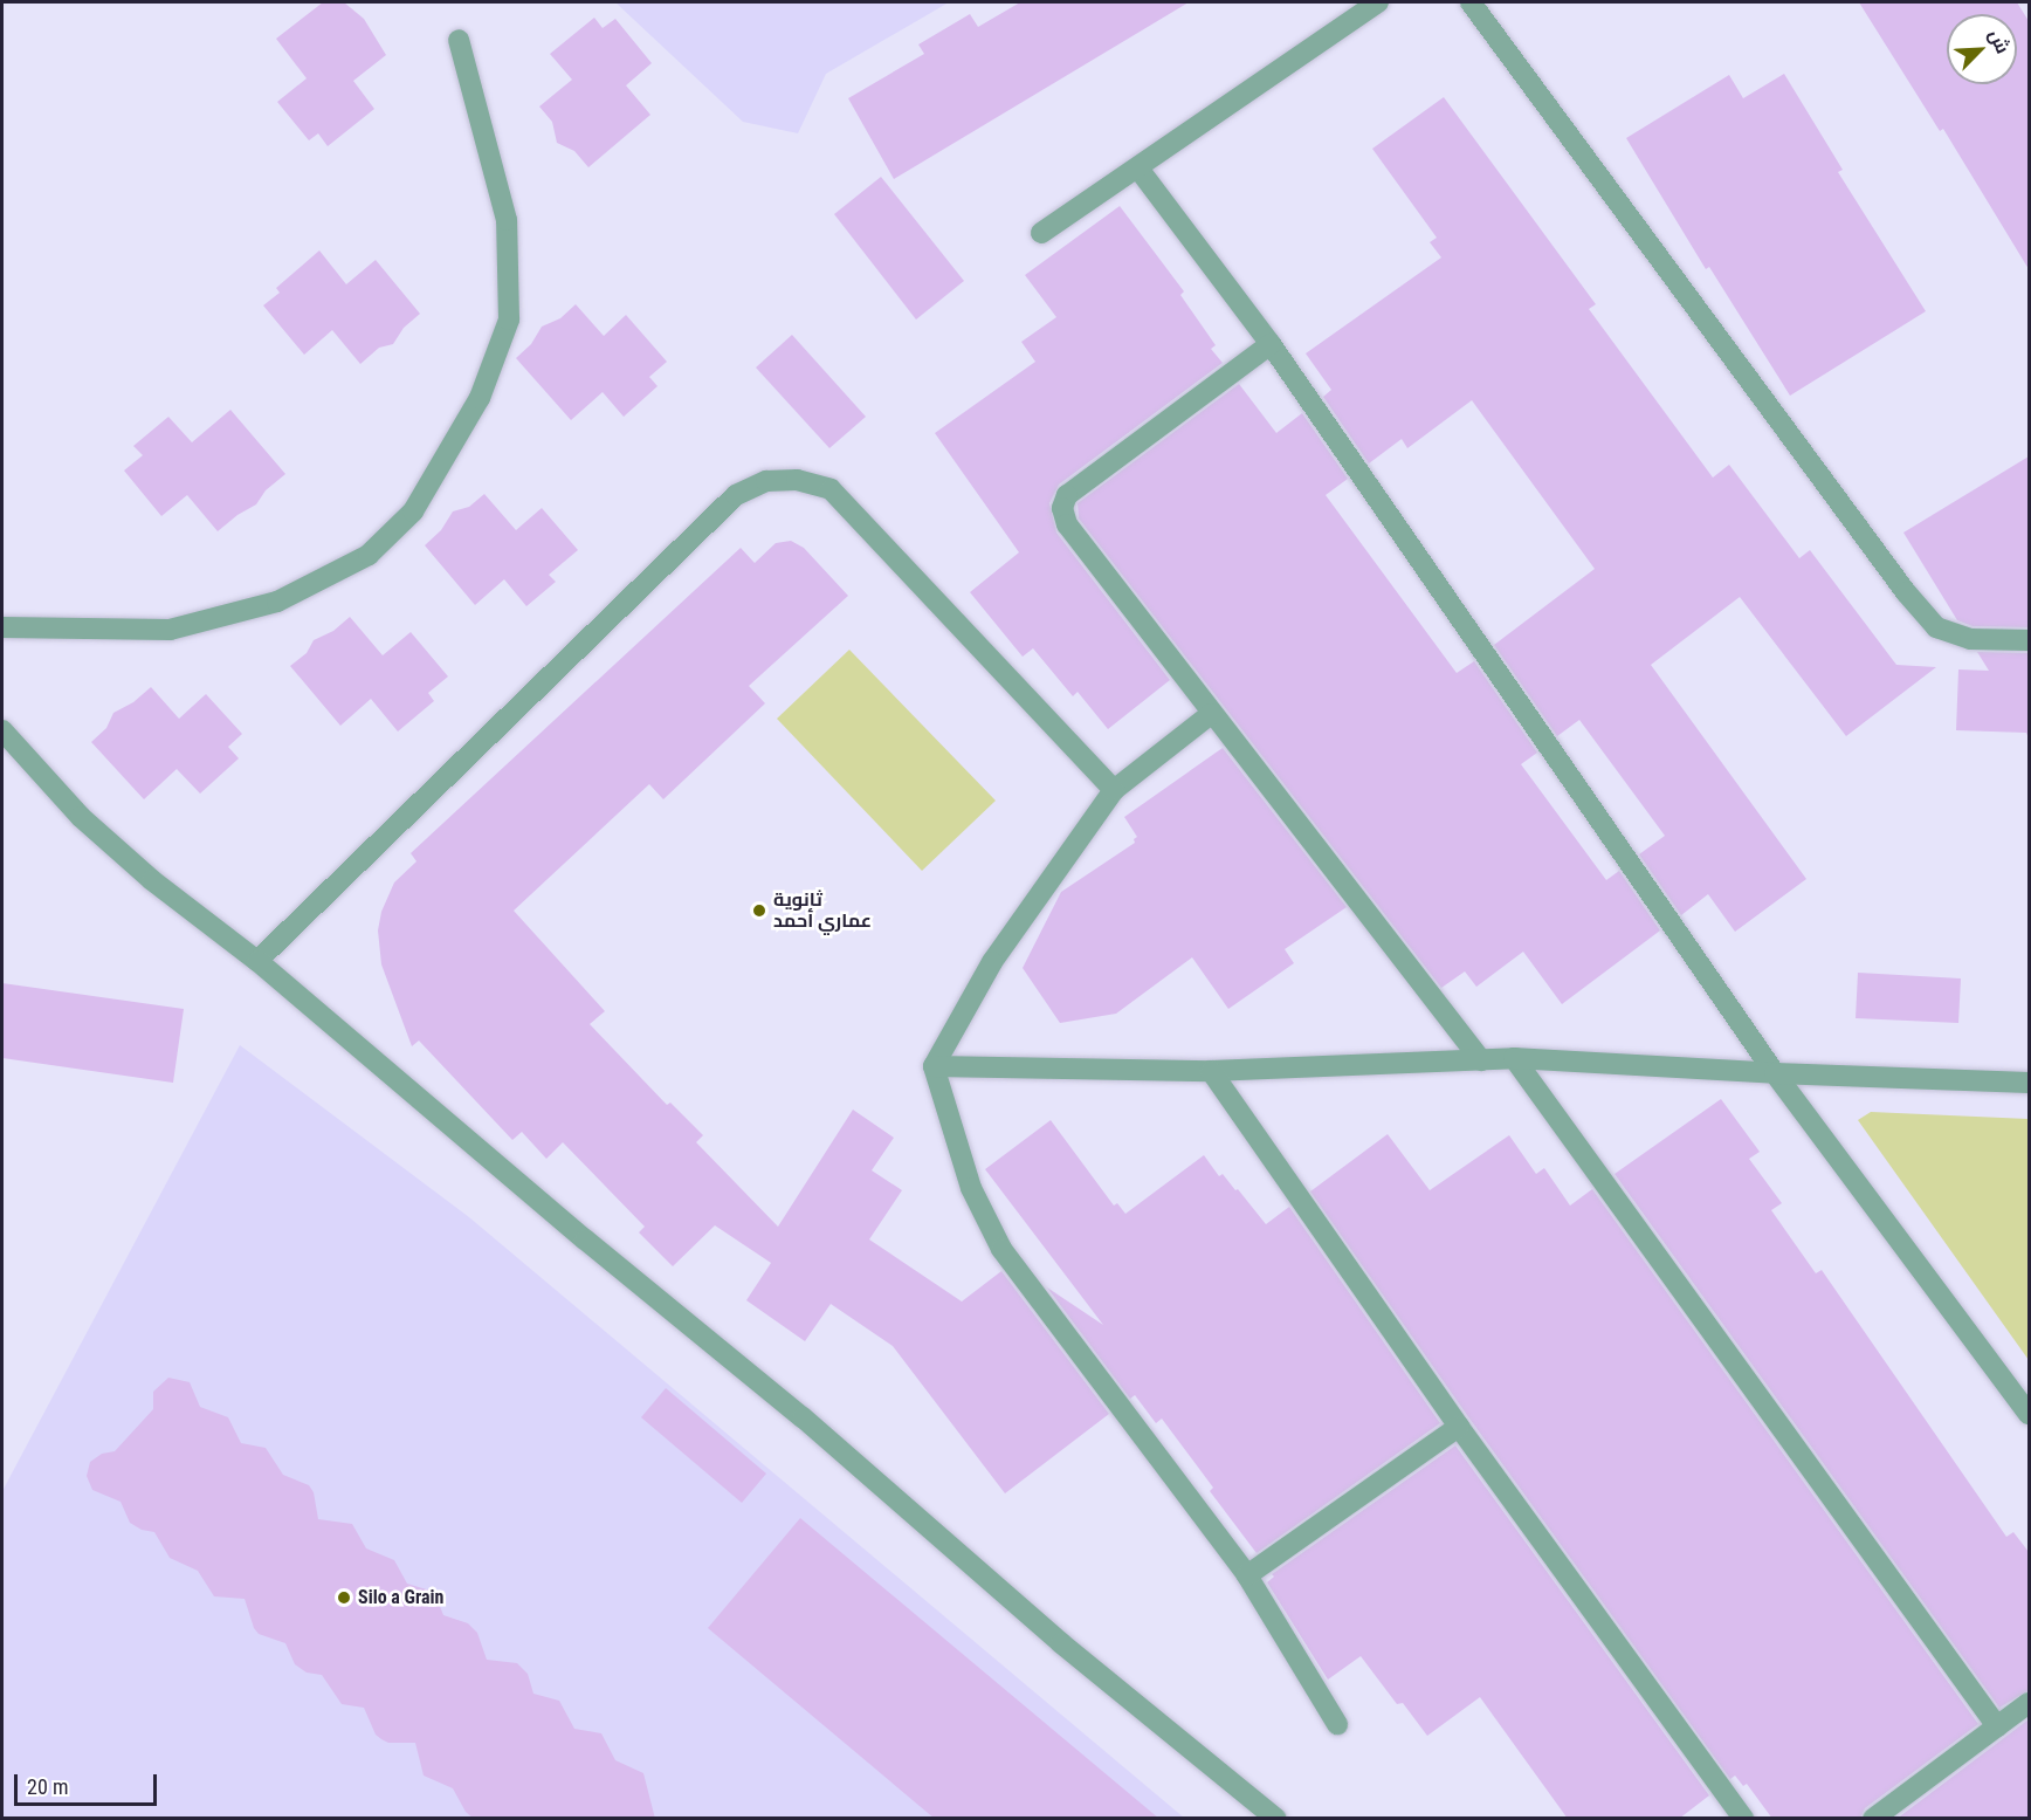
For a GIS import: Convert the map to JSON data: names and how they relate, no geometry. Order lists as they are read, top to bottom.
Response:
{
  "places": ["ثانوية عماري أحمد", "Silo a Grain"],
  "scale_bar": "20 m",
  "north": "top right"
}
